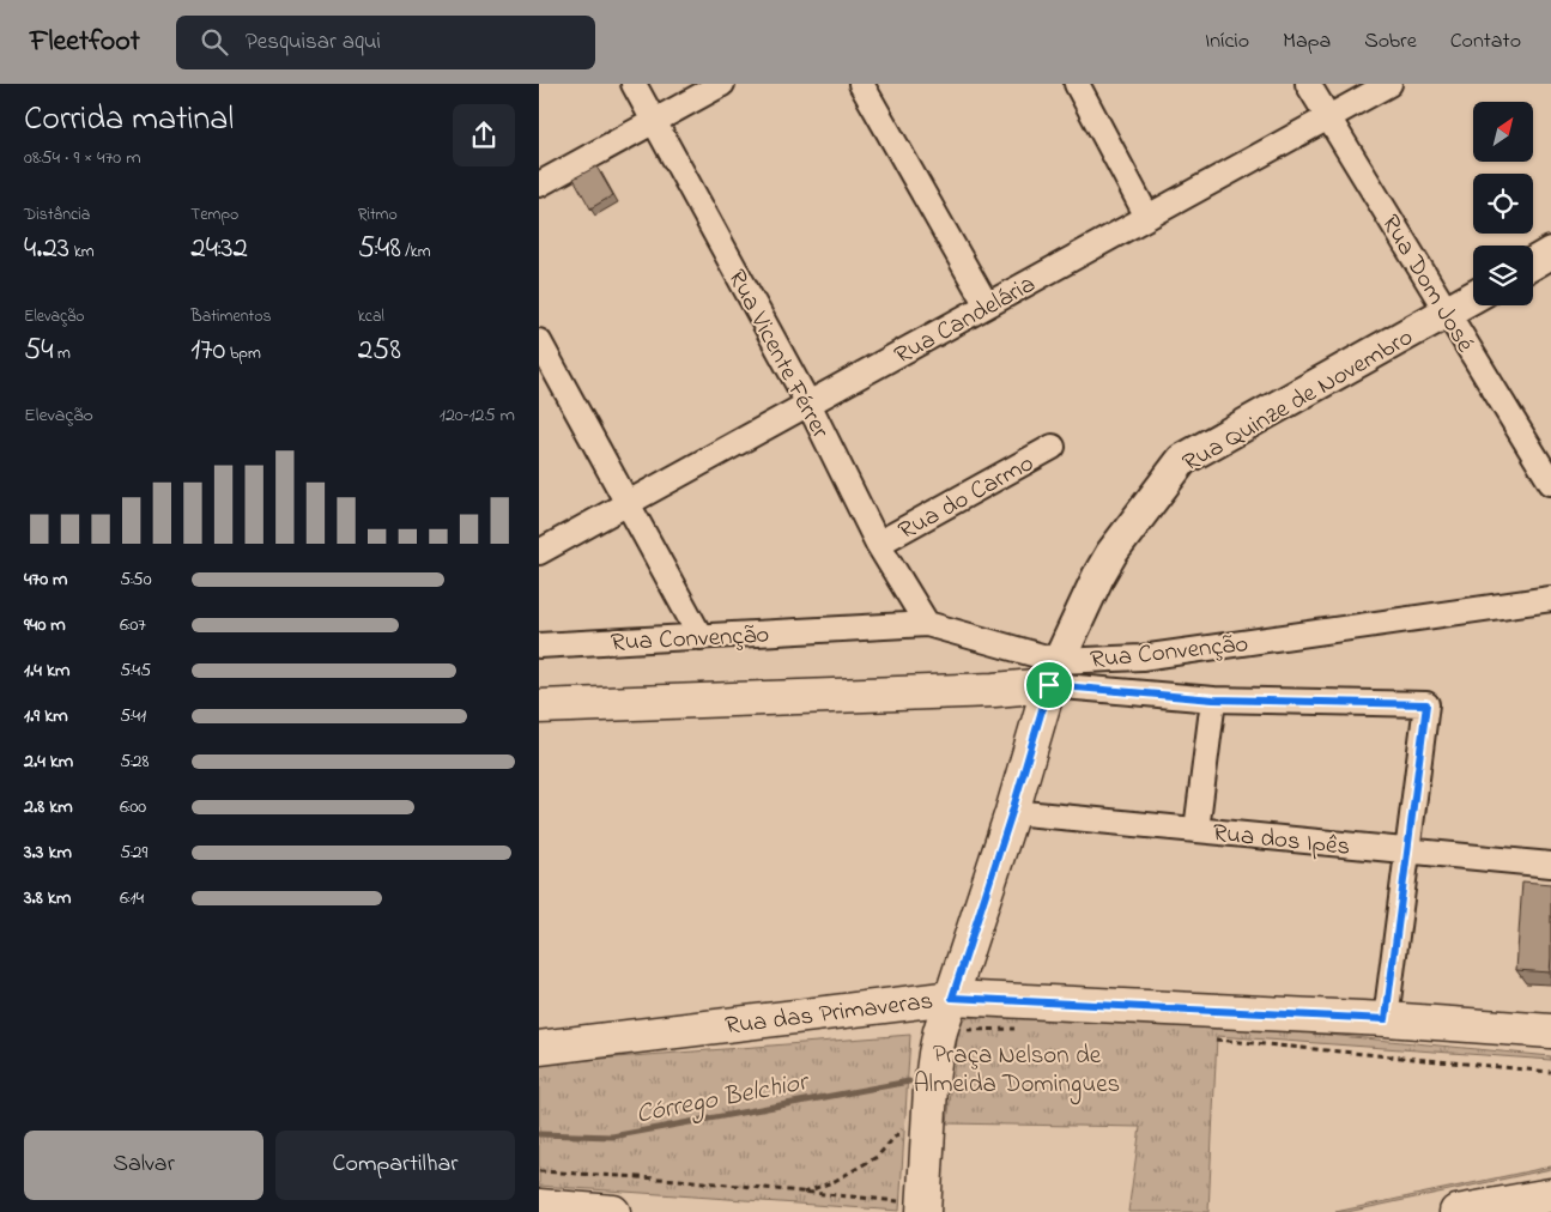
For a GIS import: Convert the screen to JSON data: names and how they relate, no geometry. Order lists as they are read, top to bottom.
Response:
{
  "streets": {
    "main road": ["Rua Quinze de Novembro", "Rua das Primaveras"],
    "street": [
      "Rua Dom José",
      "Rua Candelária",
      "Rua Vicente Férrer",
      "Rua do Carmo",
      "Rua Convenção",
      "Rua dos Ipês"
    ]
  },
  "crossings": [
    ["Rua Dom José", "Rua Candelária"],
    ["Rua Dom José", "Rua Quinze de Novembro"],
    ["Rua Candelária", "Rua Vicente Férrer"],
    ["Rua Vicente Férrer", "Rua do Carmo"],
    ["Rua Vicente Férrer", "Rua Convenção"],
    ["Rua Quinze de Novembro", "Rua Convenção"],
    ["Rua Quinze de Novembro", "Rua dos Ipês"],
    ["Rua Quinze de Novembro", "Rua das Primaveras"]
  ],
  "water": ["Córrego Belchior"],
  "parks": ["Praça Nelson de Almeida Domingues"],
  "north": "top right",
  "page": {
    "header": "Fleetfoot",
    "search": "Pesquisar aqui",
    "nav": [
      "Início",
      "Mapa",
      "Sobre",
      "Contato"
    ],
    "heading": ["Corrida matinal", "08:54 · 9 × 470 m"],
    "stats": [
      ["Distância", "4.23 km"],
      ["Tempo", "24:32"],
      ["Ritmo", "5:48 /km"],
      ["Elevação", "54 m"],
      ["Batimentos", "170 bpm"],
      ["kcal", "258"]
    ],
    "chart": ["Elevação", "120–125 m"],
    "list": [
      {
        "name": "470 m",
        "note": "5:50"
      },
      {
        "name": "940 m",
        "note": "6:07"
      },
      {
        "name": "1.4 km",
        "note": "5:45"
      },
      {
        "name": "1.9 km",
        "note": "5:41"
      },
      {
        "name": "2.4 km",
        "note": "5:28"
      },
      {
        "name": "2.8 km",
        "note": "6:00"
      },
      {
        "name": "3.3 km",
        "note": "5:29"
      },
      {
        "name": "3.8 km",
        "note": "6:14"
      }
    ],
    "buttons": ["Salvar", "Compartilhar"]
  }
}
